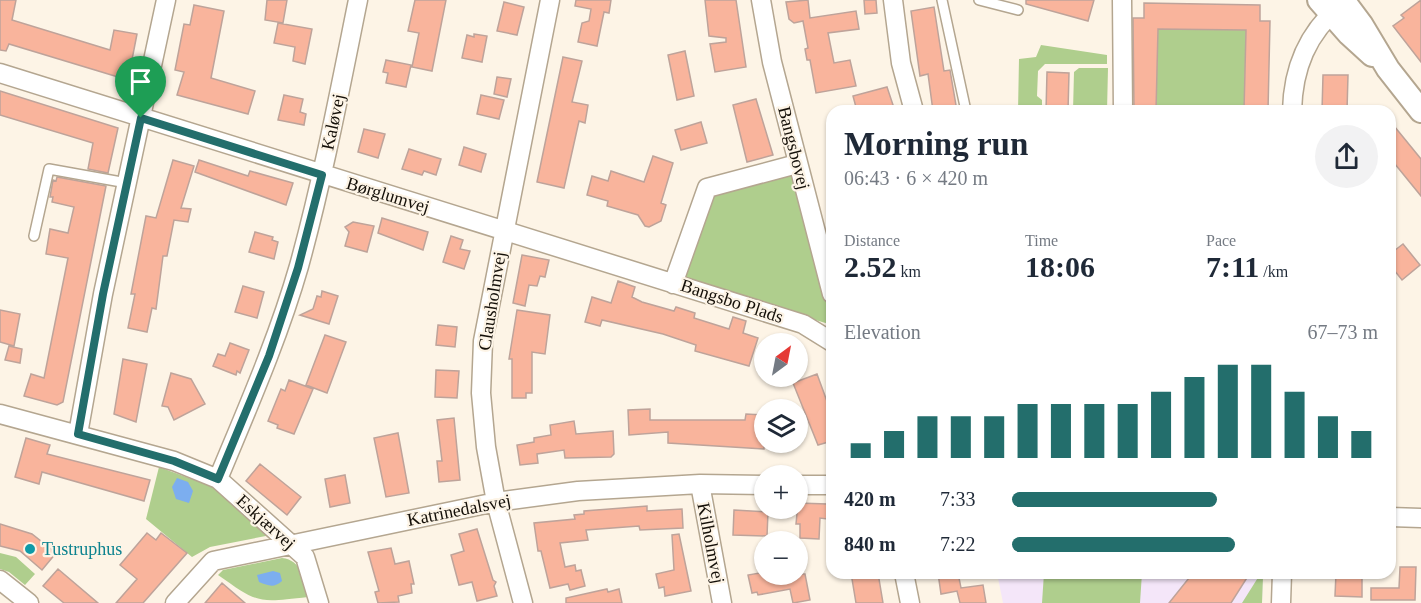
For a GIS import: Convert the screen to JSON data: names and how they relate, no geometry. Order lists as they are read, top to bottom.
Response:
{
  "streets": {
    "street": [
      "Kaløvej",
      "Bangsbovej",
      "Børglumvej",
      "Clausholmvej",
      "Bangsbo Plads",
      "Katrinedalsvej",
      "Eskjærvej",
      "Kilholmvej"
    ]
  },
  "crossings": [
    ["Kaløvej", "Børglumvej"],
    ["Kaløvej", "Eskjærvej"],
    ["Bangsbovej", "Bangsbo Plads"],
    ["Børglumvej", "Clausholmvej"],
    ["Børglumvej", "Bangsbo Plads"],
    ["Clausholmvej", "Katrinedalsvej"],
    ["Katrinedalsvej", "Eskjærvej"],
    ["Katrinedalsvej", "Kilholmvej"]
  ],
  "places": ["Tustruphus"],
  "north": "top right",
  "page": {
    "heading": ["Morning run", "06:43 · 6 × 420 m"],
    "stats": [
      ["Distance", "2.52 km"],
      ["Time", "18:06"],
      ["Pace", "7:11 /km"]
    ],
    "chart": ["Elevation", "67–73 m"],
    "map_buttons": ["+", "−"],
    "list": [
      {
        "name": "420 m",
        "note": "7:33"
      },
      {
        "name": "840 m",
        "note": "7:22"
      }
    ]
  }
}
